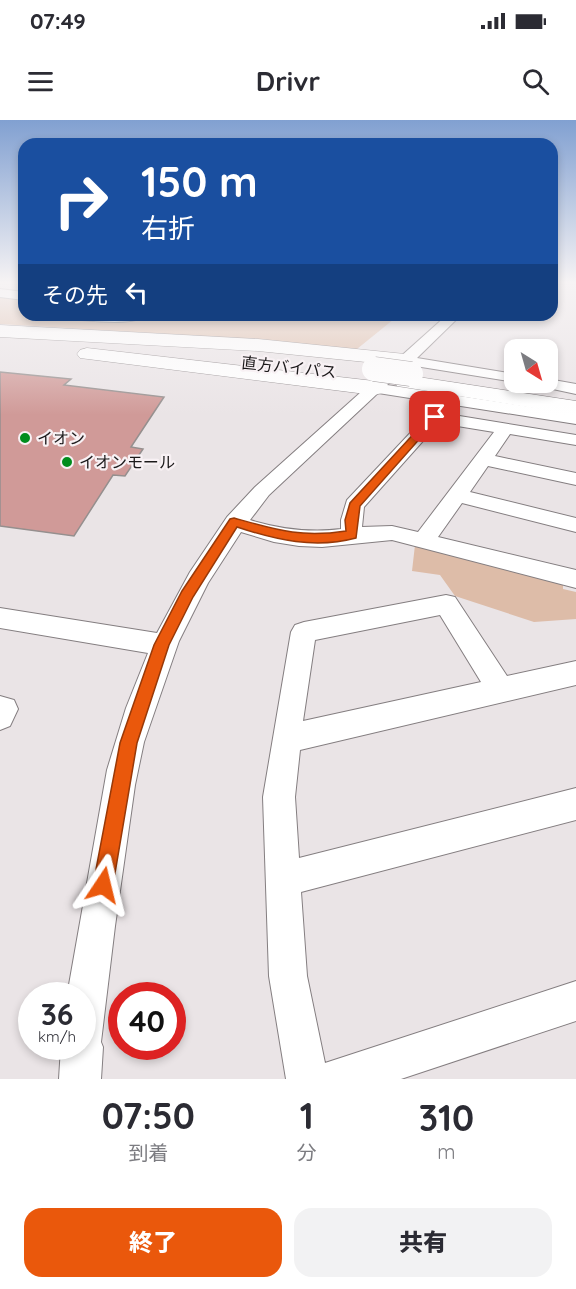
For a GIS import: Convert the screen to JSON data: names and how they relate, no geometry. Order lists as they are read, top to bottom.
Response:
{
  "streets": {
    "highway": ["直方バイパス"]
  },
  "places": ["イオン", "イオンモール"],
  "north": "bottom right",
  "page": {
    "status": "07:49",
    "header": "Drivr",
    "turn": ["150 m", "右折"],
    "then": "その先",
    "speed": "36 km/h",
    "limit": "40",
    "eta": [
      "07:50",
      "到着",
      "1",
      "分",
      "310",
      "m"
    ],
    "buttons": ["終了", "共有"]
  }
}
